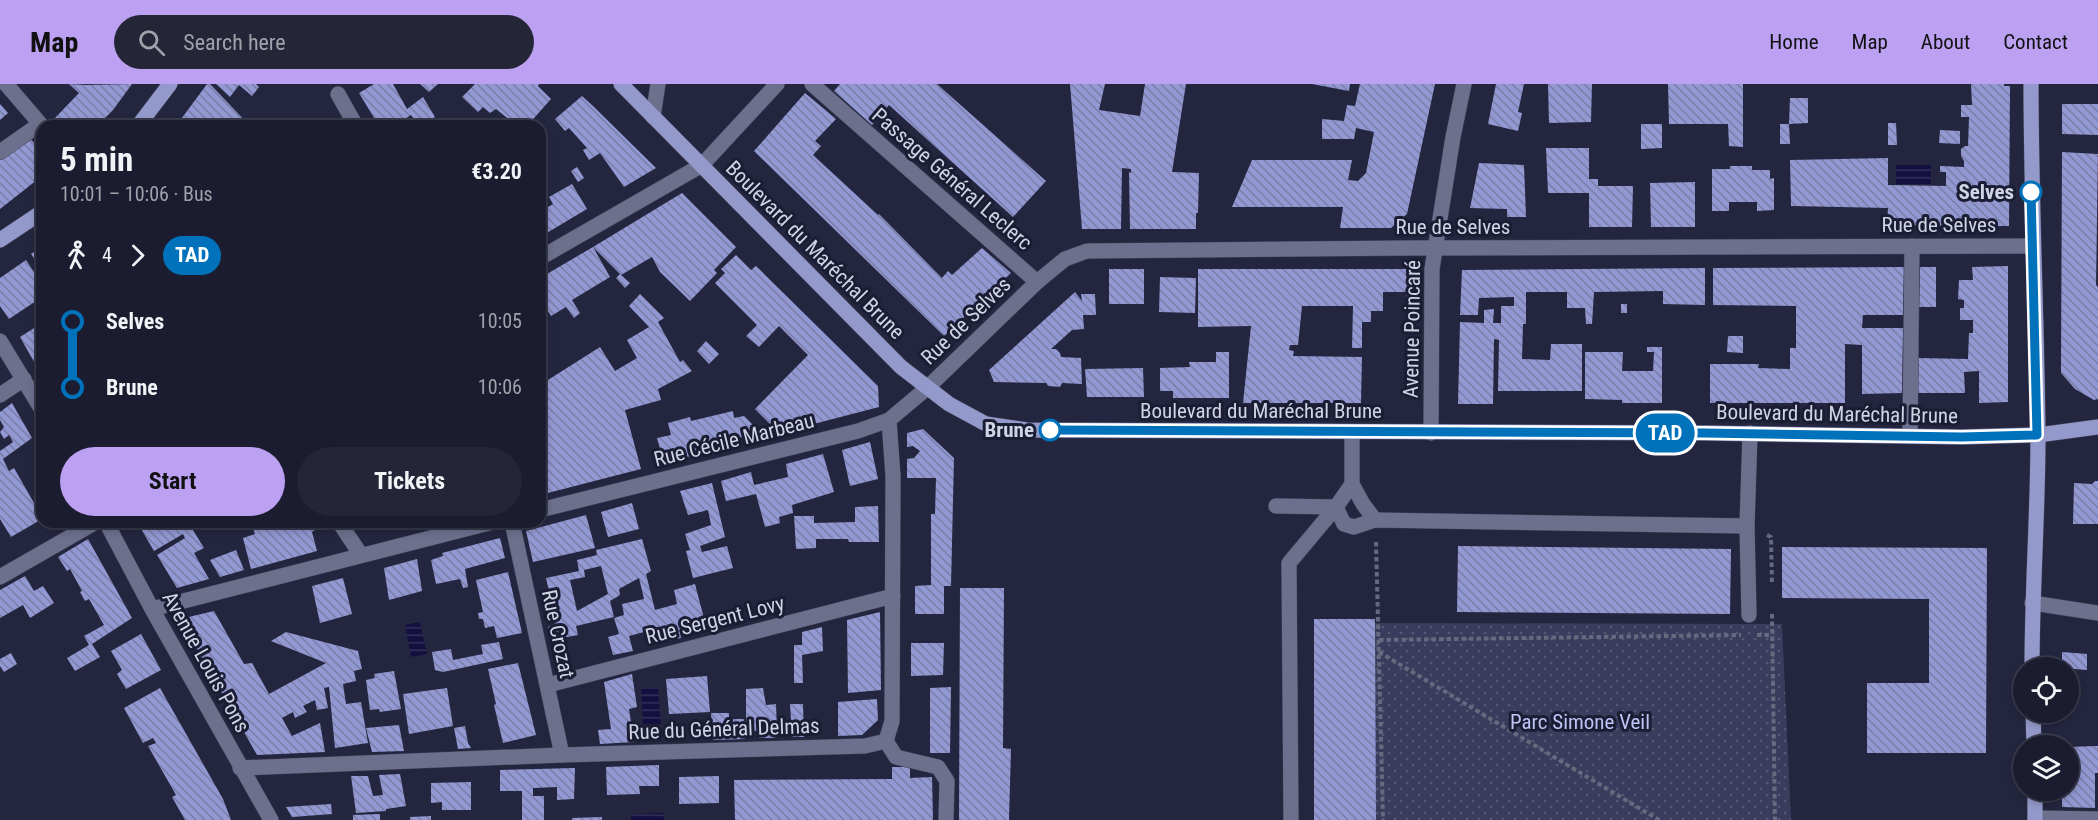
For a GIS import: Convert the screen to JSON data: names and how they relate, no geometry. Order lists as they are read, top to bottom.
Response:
{
  "streets": {
    "main road": ["Boulevard du Maréchal Brune"],
    "street": [
      "Passage Général Leclerc",
      "Rue de Selves",
      "Avenue Poincaré",
      "Rue Cécile Marbeau",
      "Rue Sergent Lovy",
      "Rue Crozat",
      "Avenue Louis Pons",
      "Rue du Général Delmas"
    ]
  },
  "crossings": [
    ["Passage Général Leclerc", "Rue de Selves"],
    ["Rue de Selves", "Boulevard du Maréchal Brune"],
    ["Rue de Selves", "Avenue Poincaré"],
    ["Rue de Selves", "Rue Cécile Marbeau"],
    ["Boulevard du Maréchal Brune", "Avenue Poincaré"],
    ["Boulevard du Maréchal Brune", "Rue Cécile Marbeau"],
    ["Rue Sergent Lovy", "Rue Crozat"],
    ["Rue Crozat", "Rue du Général Delmas"],
    ["Avenue Louis Pons", "Rue du Général Delmas"]
  ],
  "parks": ["Parc Simone Veil"],
  "places": ["Selves", "Brune"],
  "lines": ["bus line TAD"],
  "page": {
    "header": "Map",
    "search": "Search here",
    "nav": [
      "Home",
      "Map",
      "About",
      "Contact"
    ],
    "on_map": "TAD",
    "heading": ["5 min", "10:01 – 10:06 · Bus", "€3.20"],
    "legs": ["4", "TAD"],
    "list": [
      {
        "name": "Selves",
        "value": "10:05"
      },
      {
        "name": "Brune",
        "value": "10:06"
      }
    ],
    "buttons": ["Start", "Tickets"]
  }
}
